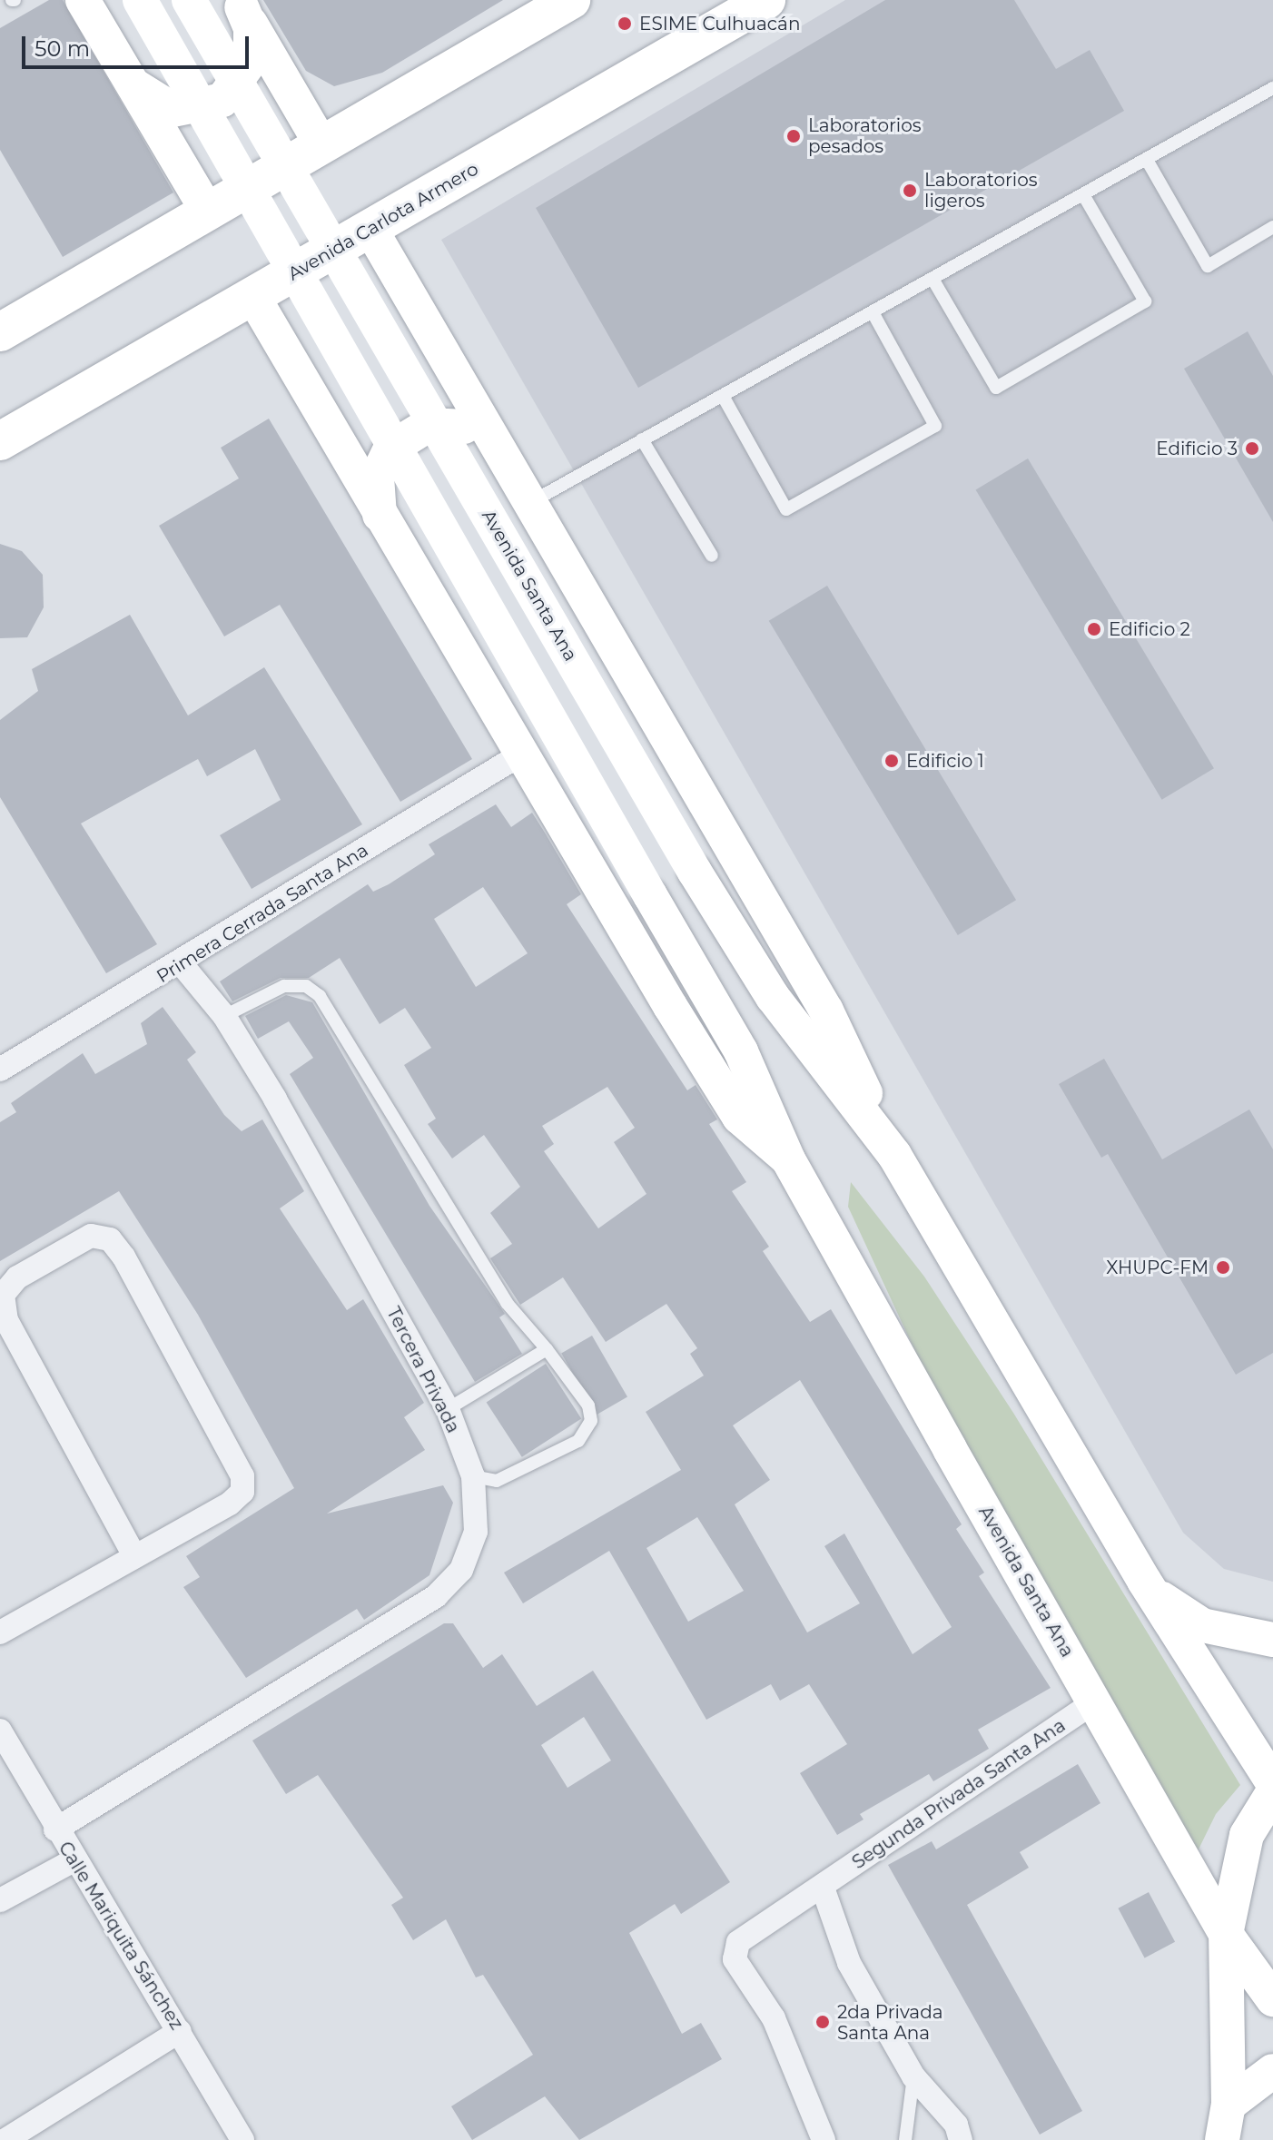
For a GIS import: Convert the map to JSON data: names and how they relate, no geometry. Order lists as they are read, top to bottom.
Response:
{
  "streets": {
    "main road": ["Avenida Carlota Armero", "Avenida Santa Ana"],
    "street": [
      "Primera Cerrada Santa Ana",
      "Tercera Privada",
      "Segunda Privada Santa Ana",
      "Calle Mariquita Sánchez"
    ]
  },
  "crossings": [
    ["Avenida Carlota Armero", "Avenida Santa Ana"],
    ["Avenida Santa Ana", "Primera Cerrada Santa Ana"],
    ["Avenida Santa Ana", "Segunda Privada Santa Ana"],
    ["Primera Cerrada Santa Ana", "Tercera Privada"],
    ["Tercera Privada", "Calle Mariquita Sánchez"]
  ],
  "places": [
    "ESIME Culhuacán",
    "Laboratorios pesados",
    "Laboratorios ligeros",
    "Edificio 3",
    "Edificio 2",
    "Edificio 1",
    "XHUPC-FM",
    "2da Privada Santa Ana"
  ],
  "scale_bar": "50 m"
}
